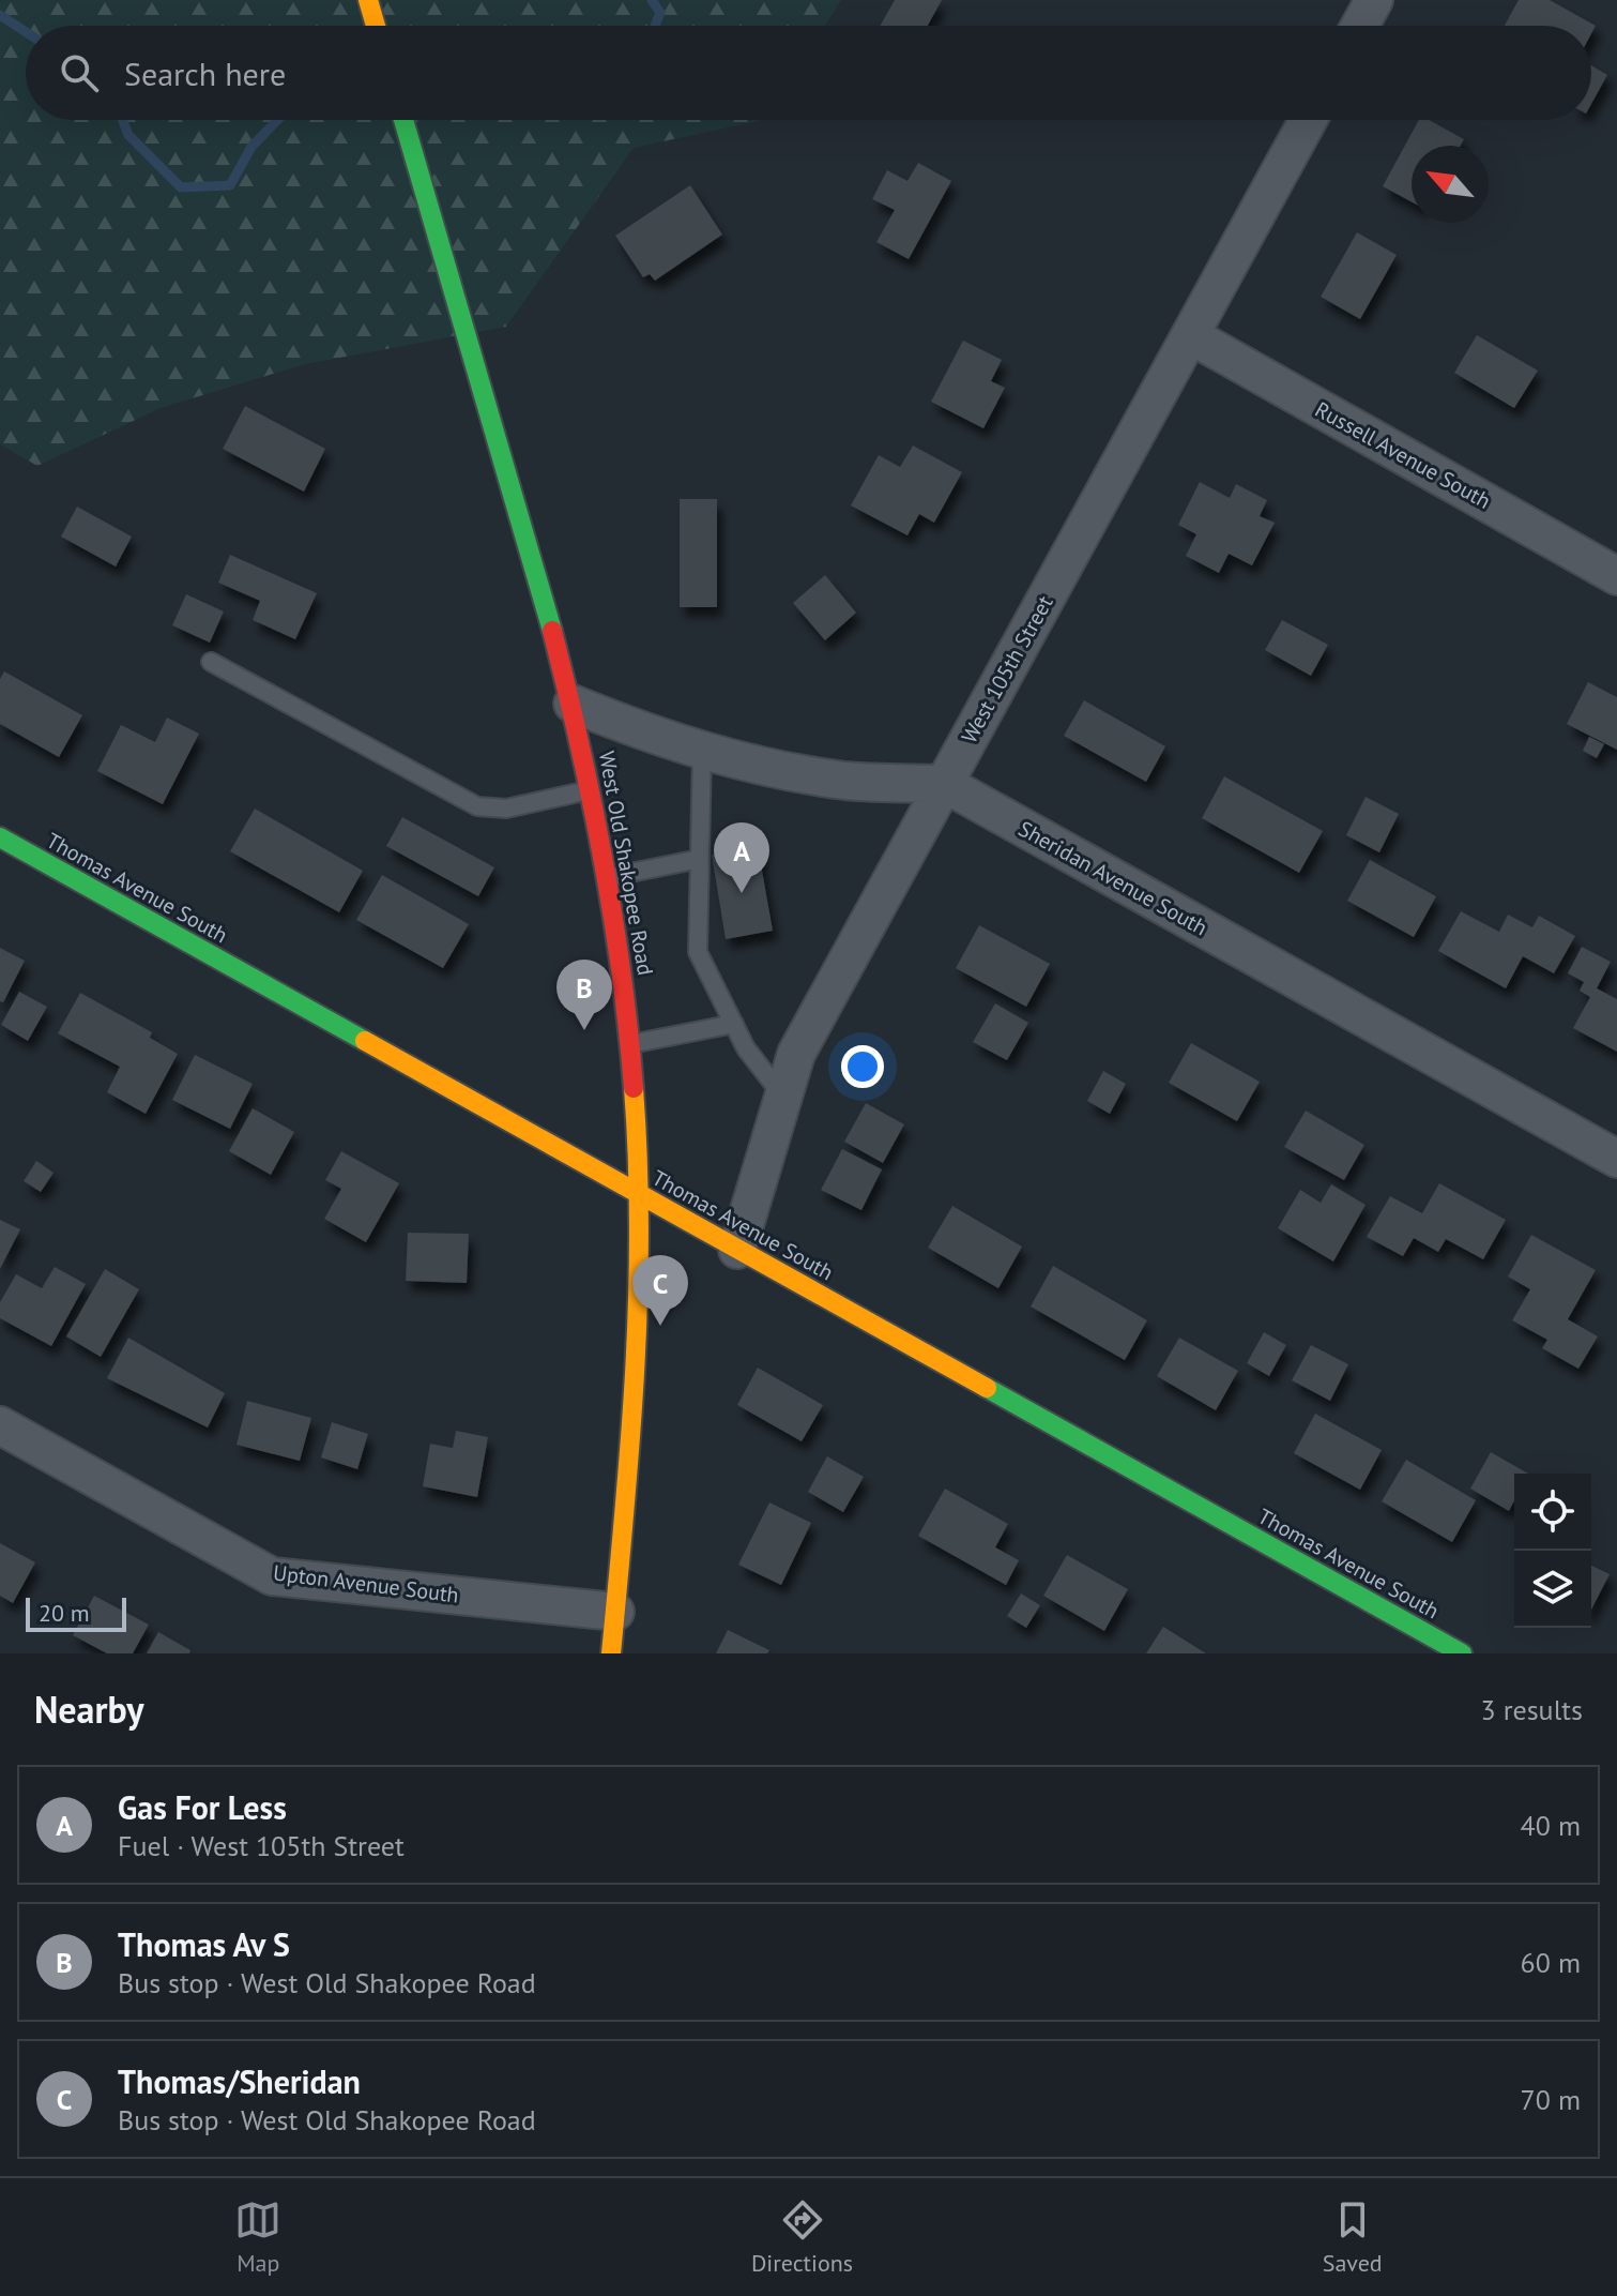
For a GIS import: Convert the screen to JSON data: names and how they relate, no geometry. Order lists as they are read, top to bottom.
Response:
{
  "streets": {
    "street": [
      "Russell Avenue South",
      "West 105th Street",
      "West Old Shakopee Road",
      "Sheridan Avenue South",
      "Thomas Avenue South",
      "Upton Avenue South"
    ]
  },
  "crossings": [
    ["Russell Avenue South", "West 105th Street"],
    ["West 105th Street", "Sheridan Avenue South"],
    ["West 105th Street", "Thomas Avenue South"],
    ["West Old Shakopee Road", "Sheridan Avenue South"],
    ["West Old Shakopee Road", "Thomas Avenue South"],
    ["West Old Shakopee Road", "Upton Avenue South"]
  ],
  "scale_bar": "20 m",
  "north": "top left",
  "page": {
    "search": "Search here",
    "pins": ["A", "B", "C"],
    "scale": "20 m",
    "heading": ["Nearby", "3 results"],
    "list": [
      {
        "mark": "A",
        "name": "Gas For Less",
        "note": "Fuel · West 105th Street",
        "value": "40 m"
      },
      {
        "mark": "B",
        "name": "Thomas Av S",
        "note": "Bus stop · West Old Shakopee Road",
        "value": "60 m"
      },
      {
        "mark": "C",
        "name": "Thomas/Sheridan",
        "note": "Bus stop · West Old Shakopee Road",
        "value": "70 m"
      }
    ],
    "nav": ["Map", "Directions", "Saved"]
  }
}
